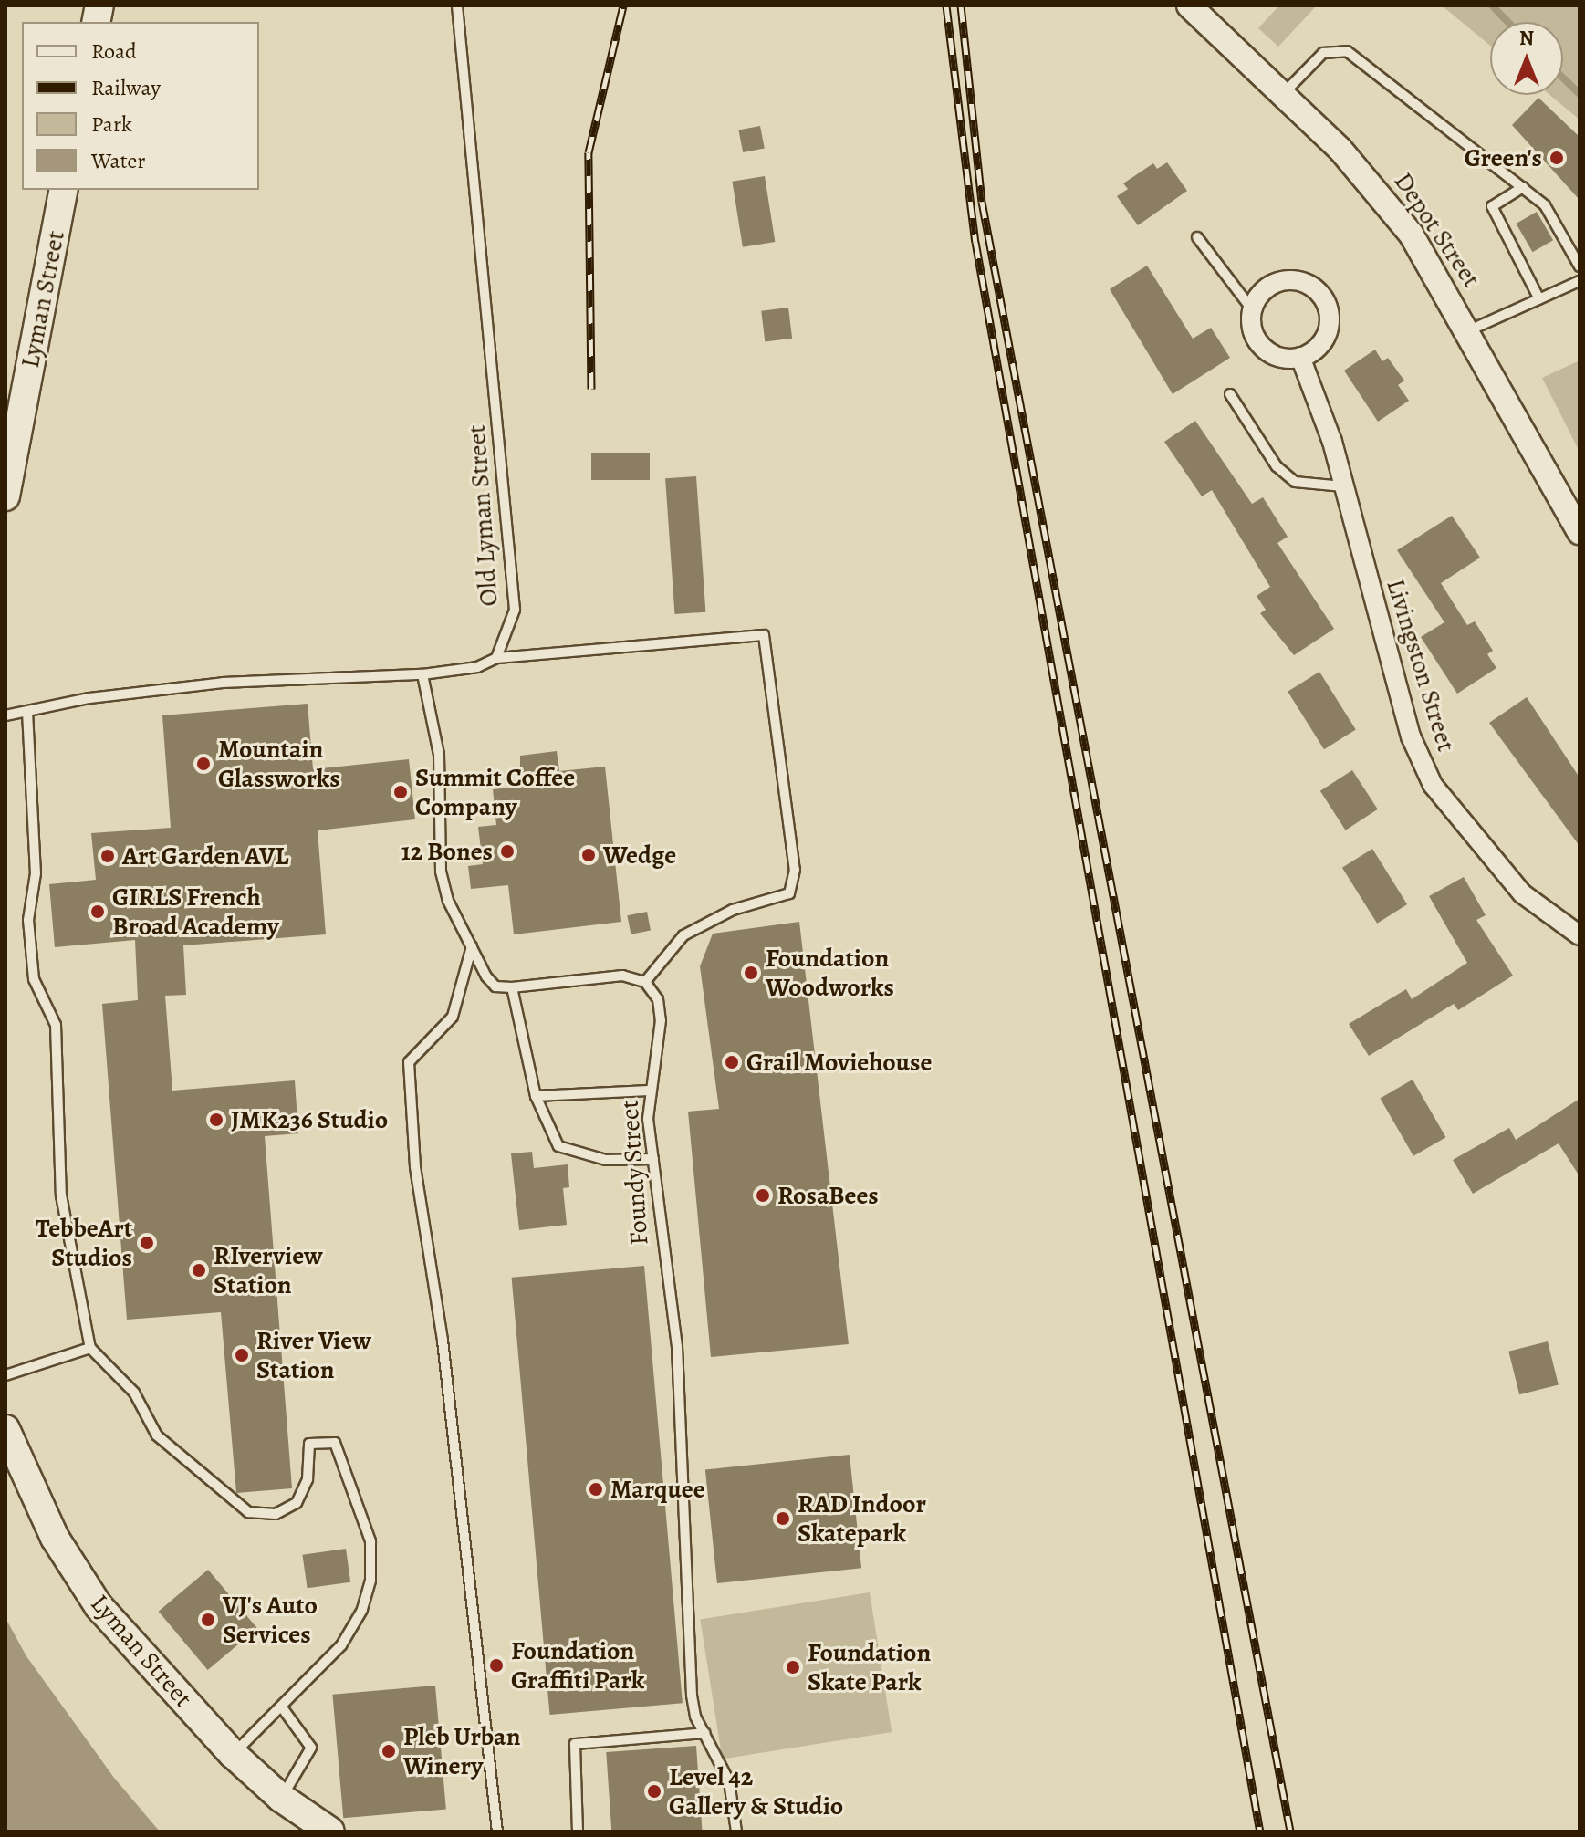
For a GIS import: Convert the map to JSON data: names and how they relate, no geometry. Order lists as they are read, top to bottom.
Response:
{
  "streets": {
    "main road": ["Lyman Street"],
    "street": ["Depot Street", "Livingston Street"],
    "lane": ["Old Lyman Street", "Foundy Street"]
  },
  "places": [
    "Green's",
    "Mountain Glassworks",
    "Summit Coffee Company",
    "12 Bones",
    "Wedge",
    "Art Garden AVL",
    "GIRLS French Broad Academy",
    "Foundation Woodworks",
    "Grail Moviehouse",
    "JMK236 Studio",
    "RosaBees",
    "TebbeArt Studios",
    "RIverview Station",
    "River View Station",
    "Marquee",
    "RAD Indoor Skatepark",
    "VJ's Auto Services",
    "Foundation Graffiti Park",
    "Foundation Skate Park",
    "Pleb Urban Winery",
    "Level 42 Gallery & Studio"
  ],
  "legend": [
    "Road",
    "Railway",
    "Park",
    "Water"
  ],
  "north": "top"
}
